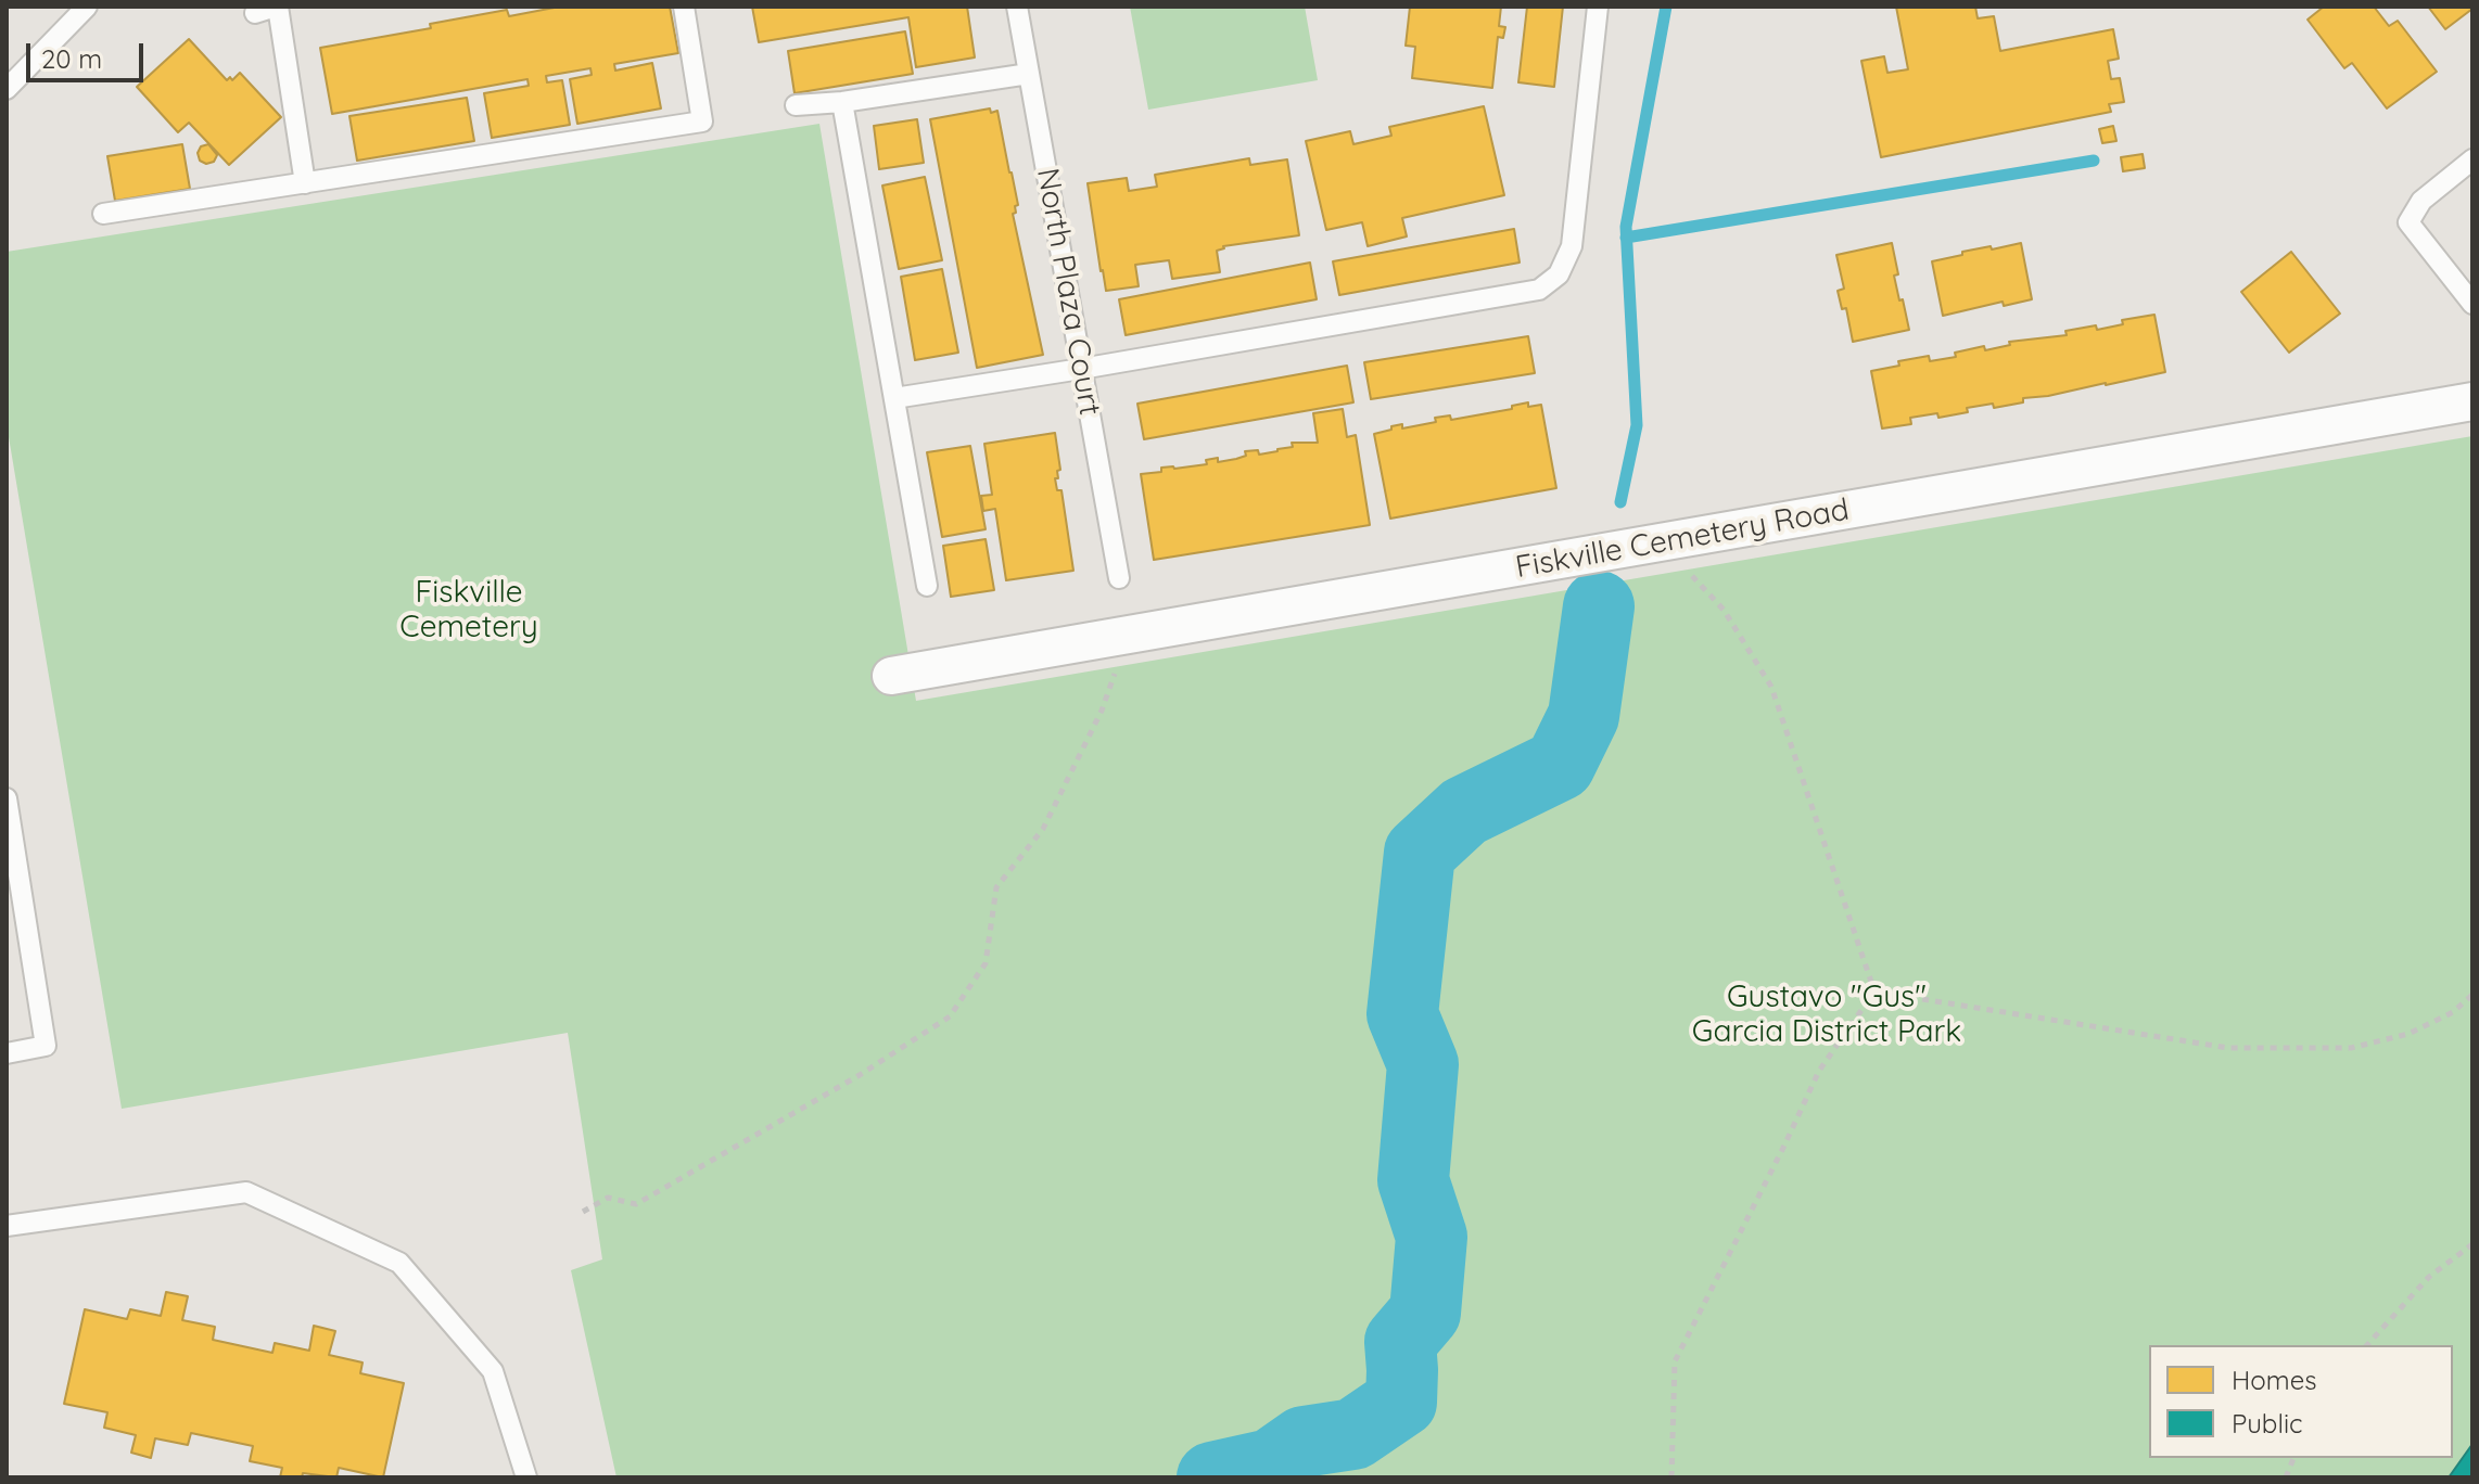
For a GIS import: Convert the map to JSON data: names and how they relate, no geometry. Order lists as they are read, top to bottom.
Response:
{
  "streets": {
    "street": ["Fiskville Cemetery Road"],
    "lane": ["North Plaza Court"]
  },
  "parks": ["Fiskville Cemetery", "Gustavo \"Gus\" Garcia District Park"],
  "legend": ["Homes", "Public"],
  "scale_bar": "20 m"
}
